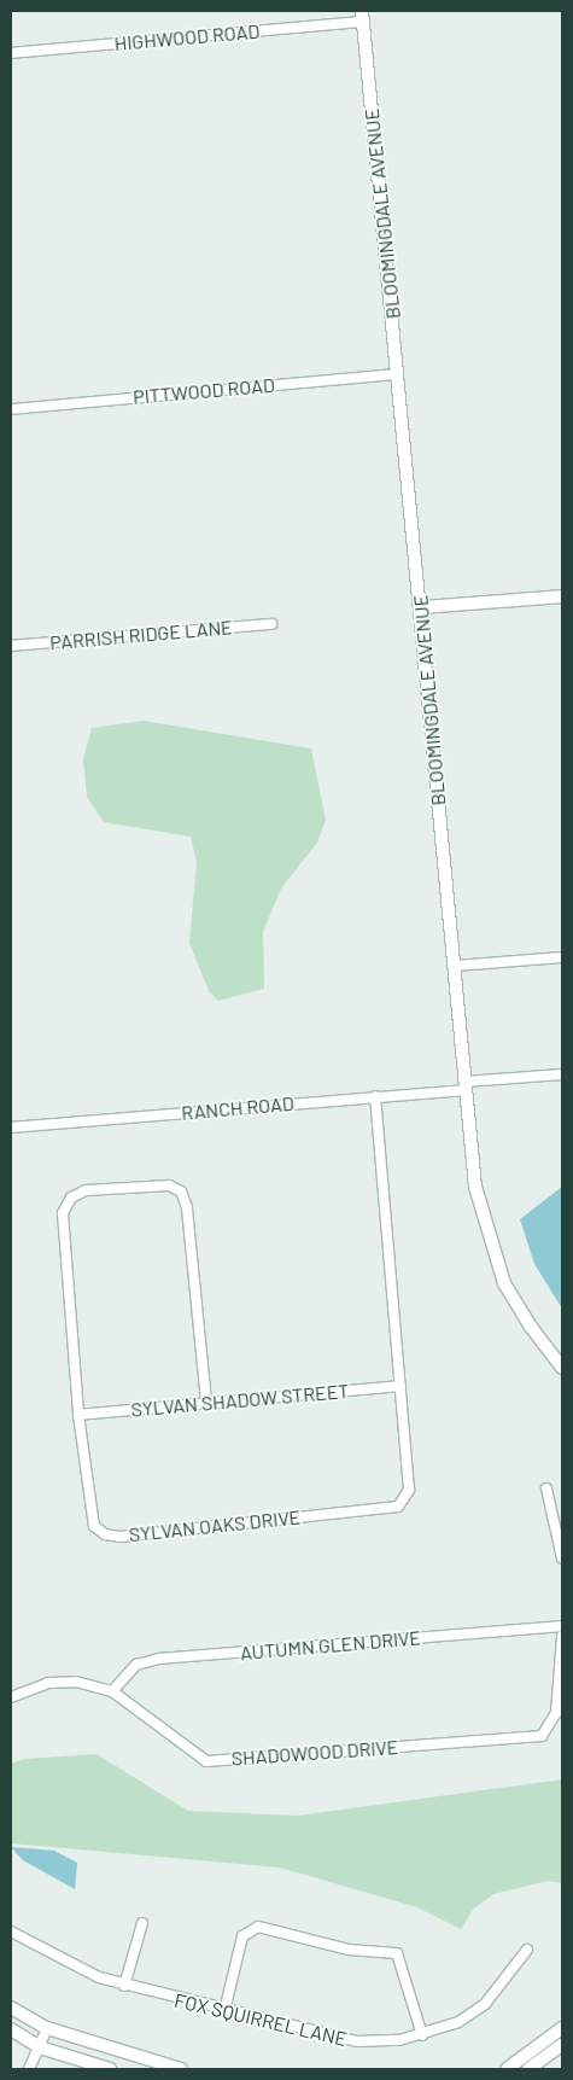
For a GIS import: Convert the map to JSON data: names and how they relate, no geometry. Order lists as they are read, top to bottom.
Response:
{
  "streets": {
    "street": [
      "HIGHWOOD ROAD",
      "BLOOMINGDALE AVENUE",
      "PITTWOOD ROAD",
      "PARRISH RIDGE LANE",
      "RANCH ROAD",
      "SYLVAN SHADOW STREET",
      "SYLVAN OAKS DRIVE",
      "AUTUMN GLEN DRIVE",
      "SHADOWOOD DRIVE",
      "FOX SQUIRREL LANE"
    ]
  },
  "crossings": [
    ["HIGHWOOD ROAD", "BLOOMINGDALE AVENUE"],
    ["BLOOMINGDALE AVENUE", "PITTWOOD ROAD"],
    ["BLOOMINGDALE AVENUE", "RANCH ROAD"],
    ["RANCH ROAD", "SYLVAN OAKS DRIVE"],
    ["SYLVAN SHADOW STREET", "SYLVAN OAKS DRIVE"],
    ["AUTUMN GLEN DRIVE", "SHADOWOOD DRIVE"]
  ]
}
